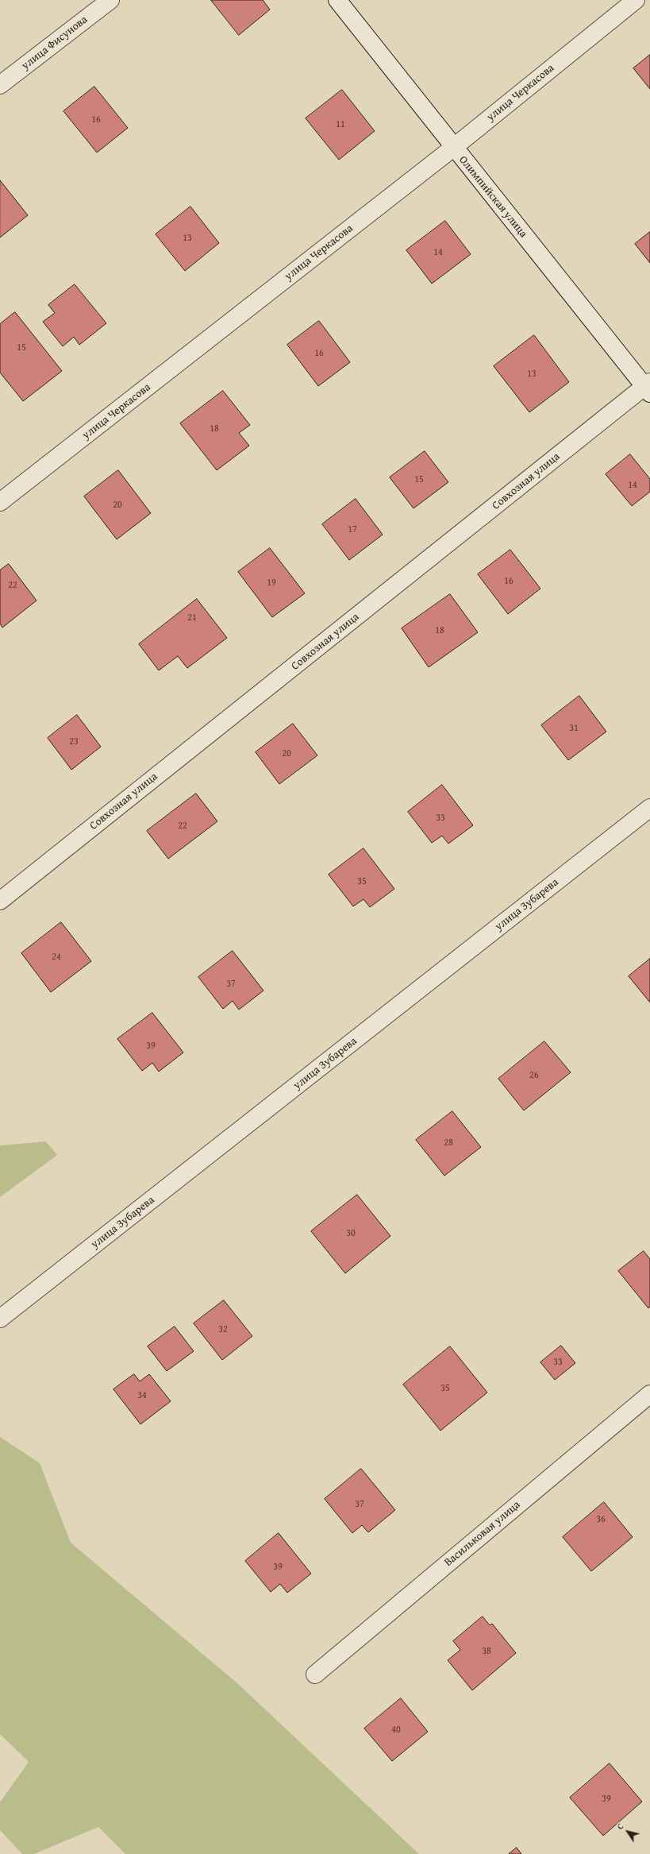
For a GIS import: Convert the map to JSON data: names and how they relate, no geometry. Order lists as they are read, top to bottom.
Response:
{
  "streets": {
    "street": [
      "улица Фисунова",
      "улица Черкасова",
      "Олимпийская улица",
      "Совхозная улица",
      "улица Зубарева",
      "Васильковая улица"
    ]
  },
  "crossings": [
    ["улица Черкасова", "Олимпийская улица"],
    ["Олимпийская улица", "Совхозная улица"]
  ],
  "house_numbers": [
    "16",
    "11",
    "13",
    "14",
    "15",
    "16",
    "13",
    "18",
    "15",
    "14",
    "20",
    "17",
    "16",
    "19",
    "22",
    "21",
    "18",
    "31",
    "23",
    "20",
    "33",
    "22",
    "35",
    "24",
    "37",
    "39",
    "26",
    "28",
    "30",
    "32",
    "33",
    "35",
    "34",
    "37",
    "36",
    "39",
    "38",
    "40",
    "39"
  ],
  "north": "top left"
}
